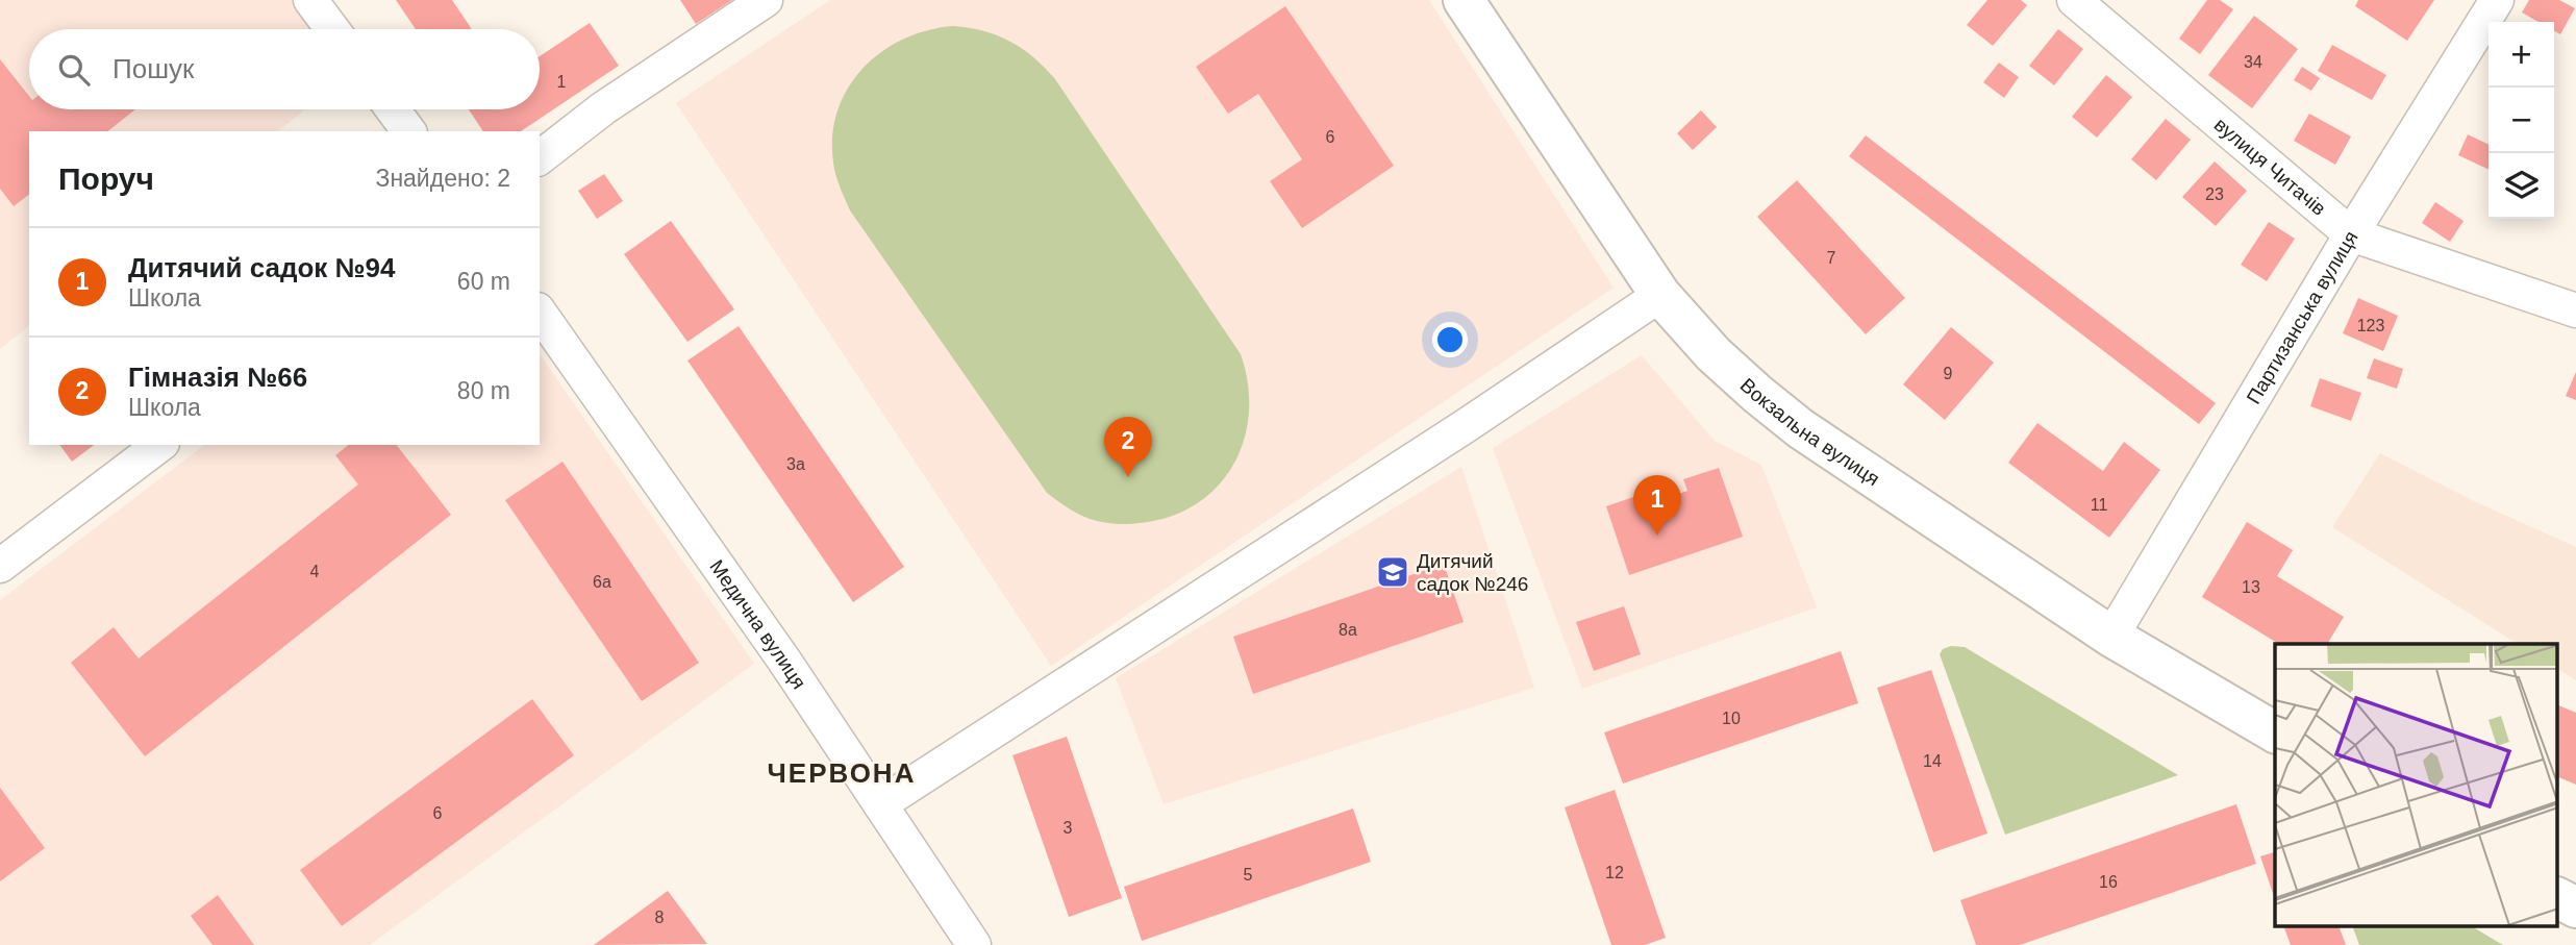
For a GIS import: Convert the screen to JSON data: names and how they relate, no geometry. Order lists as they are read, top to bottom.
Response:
{
  "streets": {
    "street": [
      "вулиця Читачів",
      "Партизанська вулиця",
      "Вокзальна вулиця",
      "Медична вулиця"
    ]
  },
  "crossings": [
    ["вулиця Читачів", "Партизанська вулиця"],
    ["Партизанська вулиця", "Вокзальна вулиця"]
  ],
  "districts": ["ЧЕРВОНА"],
  "places": {
    "school or university": ["Дитячий садок №246"]
  },
  "house_numbers": [
    "34",
    "1",
    "6",
    "23",
    "7",
    "123",
    "9",
    "3а",
    "11",
    "4",
    "6а",
    "13",
    "8а",
    "10",
    "14",
    "6",
    "3",
    "12",
    "5",
    "16",
    "8"
  ],
  "page": {
    "map_buttons": ["+", "−"],
    "search": "Пошук",
    "heading": ["Поруч", "Знайдено: 2"],
    "list": [
      {
        "mark": "1",
        "name": "Дитячий садок №94",
        "note": "Школа",
        "value": "60 m"
      },
      {
        "mark": "2",
        "name": "Гімназія №66",
        "note": "Школа",
        "value": "80 m"
      }
    ],
    "pins": ["2", "1"]
  }
}
